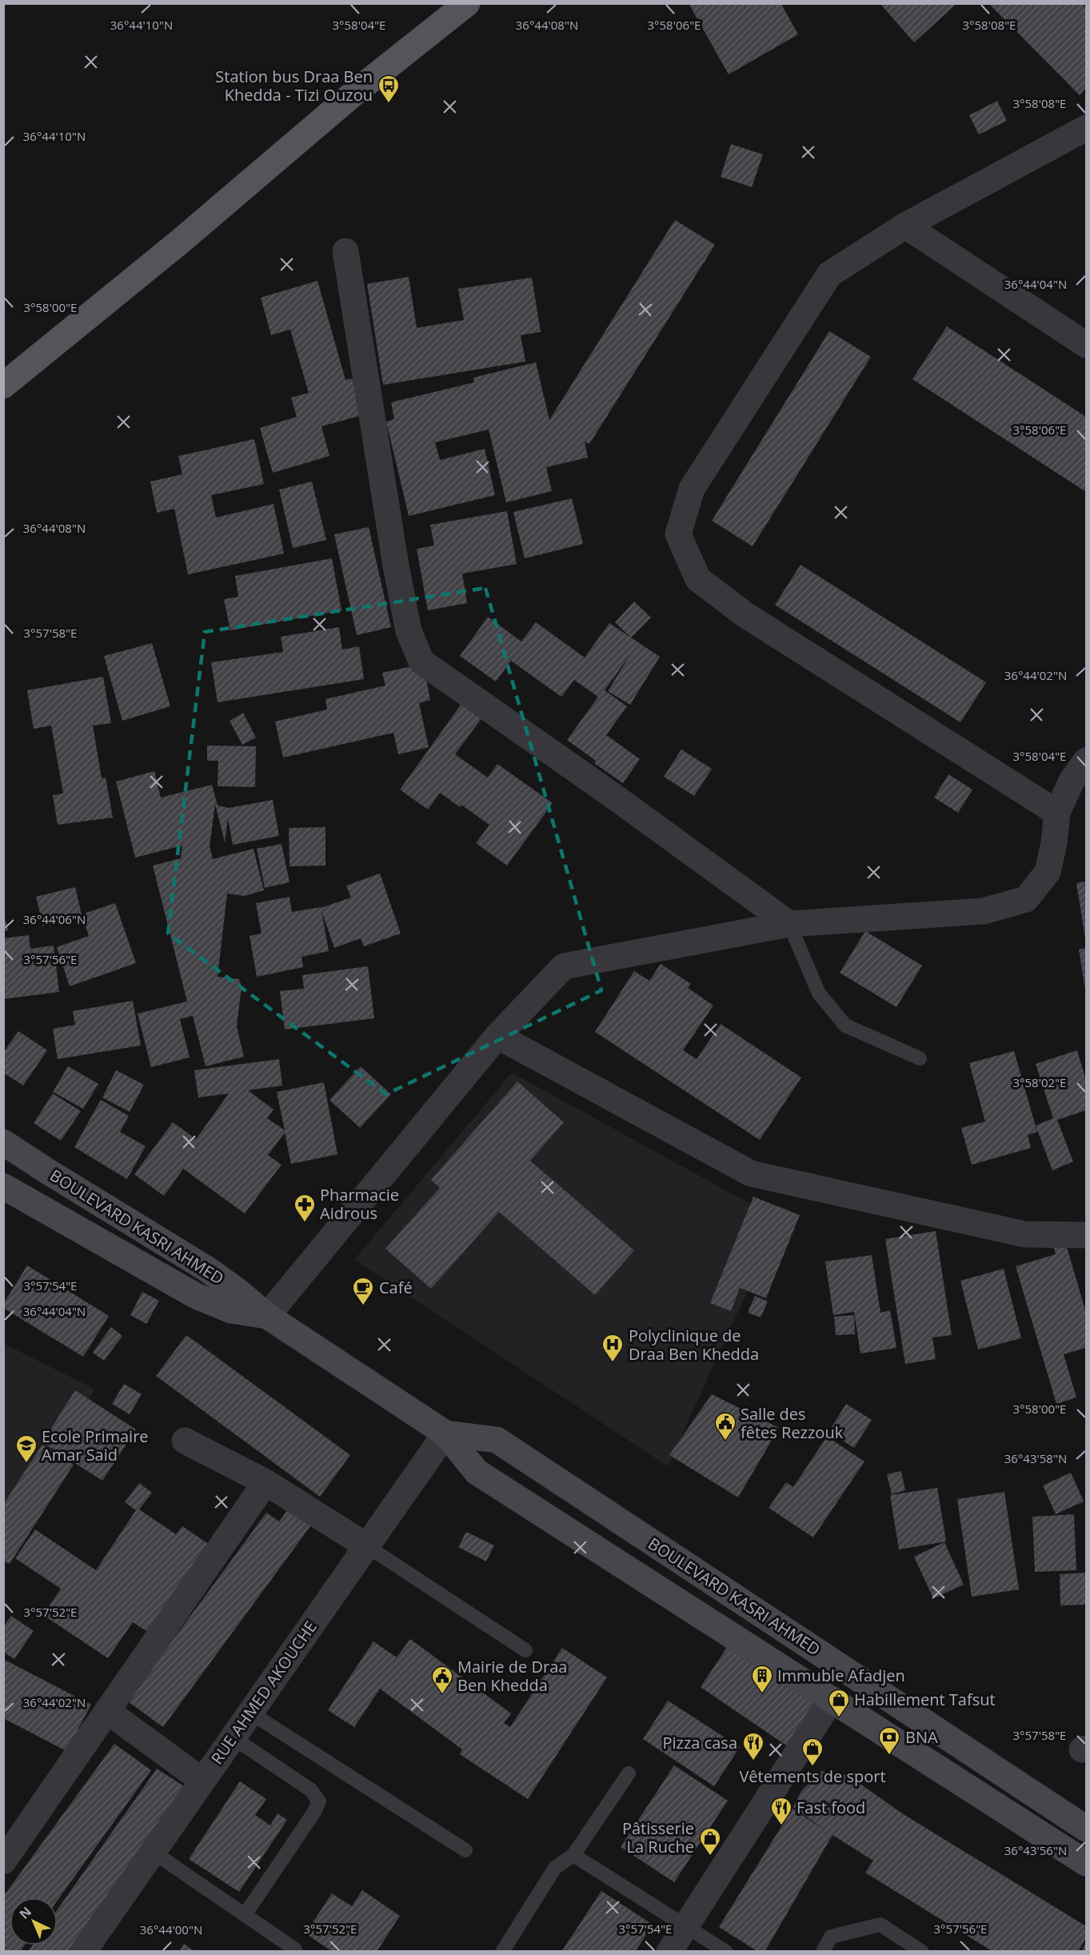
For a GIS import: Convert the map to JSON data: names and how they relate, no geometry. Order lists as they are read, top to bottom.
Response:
{
  "streets": {
    "main road": ["BOULEVARD KASRI AHMED"],
    "street": ["RUE AHMED AKOUCHE"]
  },
  "crossings": [
    ["BOULEVARD KASRI AHMED", "RUE AHMED AKOUCHE"]
  ],
  "places": {
    "bus stop": ["Station bus Draa Ben Khedda - Tizi Ouzou"],
    "pharmacy": ["Pharmacie Aidrous"],
    "cafe": ["Café"],
    "hospital": ["Polyclinique de Draa Ben Khedda"],
    "public building": ["Salle des fêtes Rezzouk", "Mairie de Draa Ben Khedda"],
    "school or university": ["Ecole Primaire Amar Said"],
    "building": ["Immuble Afadjen"],
    "shop": ["Habillement Tafsut", "Vêtements de sport", "Pâtisserie La Ruche"],
    "bank": ["BNA"],
    "restaurant": ["Pizza casa", "Fast food"]
  },
  "north": "top left",
  "coordinates": [
    "36°44'10\"N",
    "36°44'08\"N",
    "3°58'08\"E",
    "3°58'04\"E",
    "3°58'06\"E",
    "36°44'04\"N",
    "3°58'00\"E",
    "3°57'58\"E",
    "36°44'02\"N",
    "36°44'06\"N",
    "3°57'56\"E",
    "3°58'02\"E",
    "3°57'54\"E",
    "36°43'58\"N",
    "3°57'52\"E",
    "36°43'56\"N",
    "36°44'00\"N"
  ]
}
